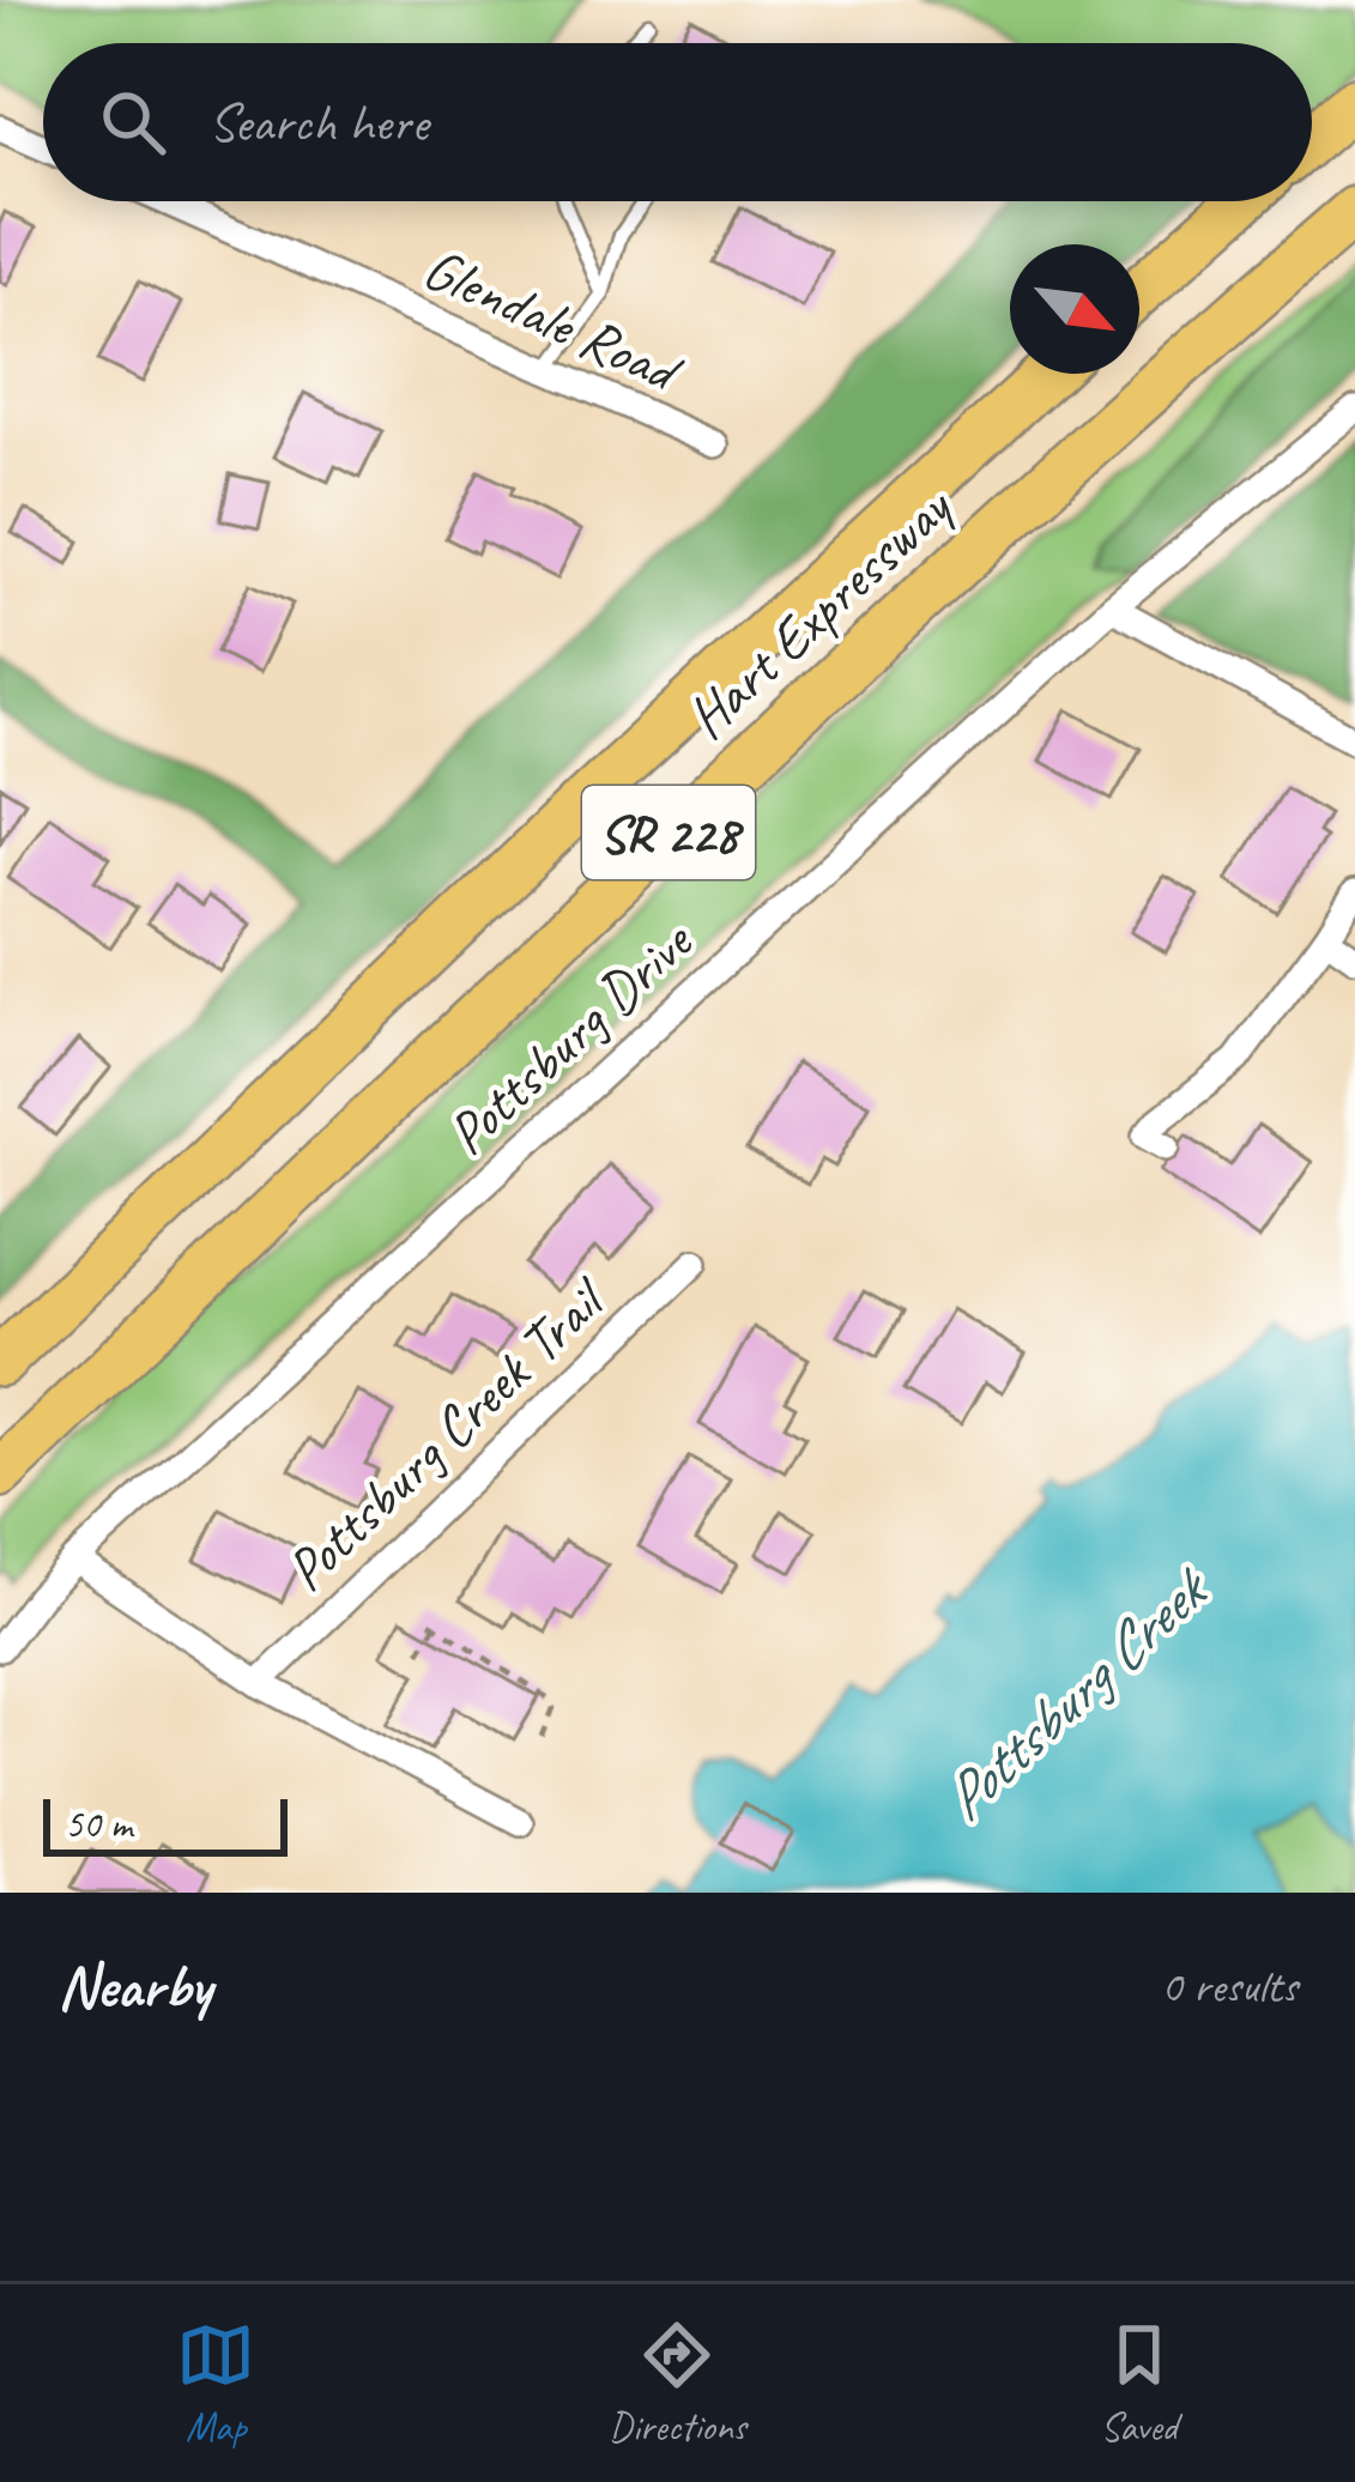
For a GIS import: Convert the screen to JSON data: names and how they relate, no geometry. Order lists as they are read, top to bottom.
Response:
{
  "streets": {
    "highway": ["Hart Expressway", "SR 228"],
    "street": ["Glendale Road", "Pottsburg Drive", "Pottsburg Creek Trail"]
  },
  "water": ["Pottsburg Creek"],
  "scale_bar": "50 m",
  "north": "bottom right",
  "page": {
    "search": "Search here",
    "scale": "50 m",
    "heading": ["Nearby", "0 results"],
    "nav": ["Map", "Directions", "Saved"]
  }
}
